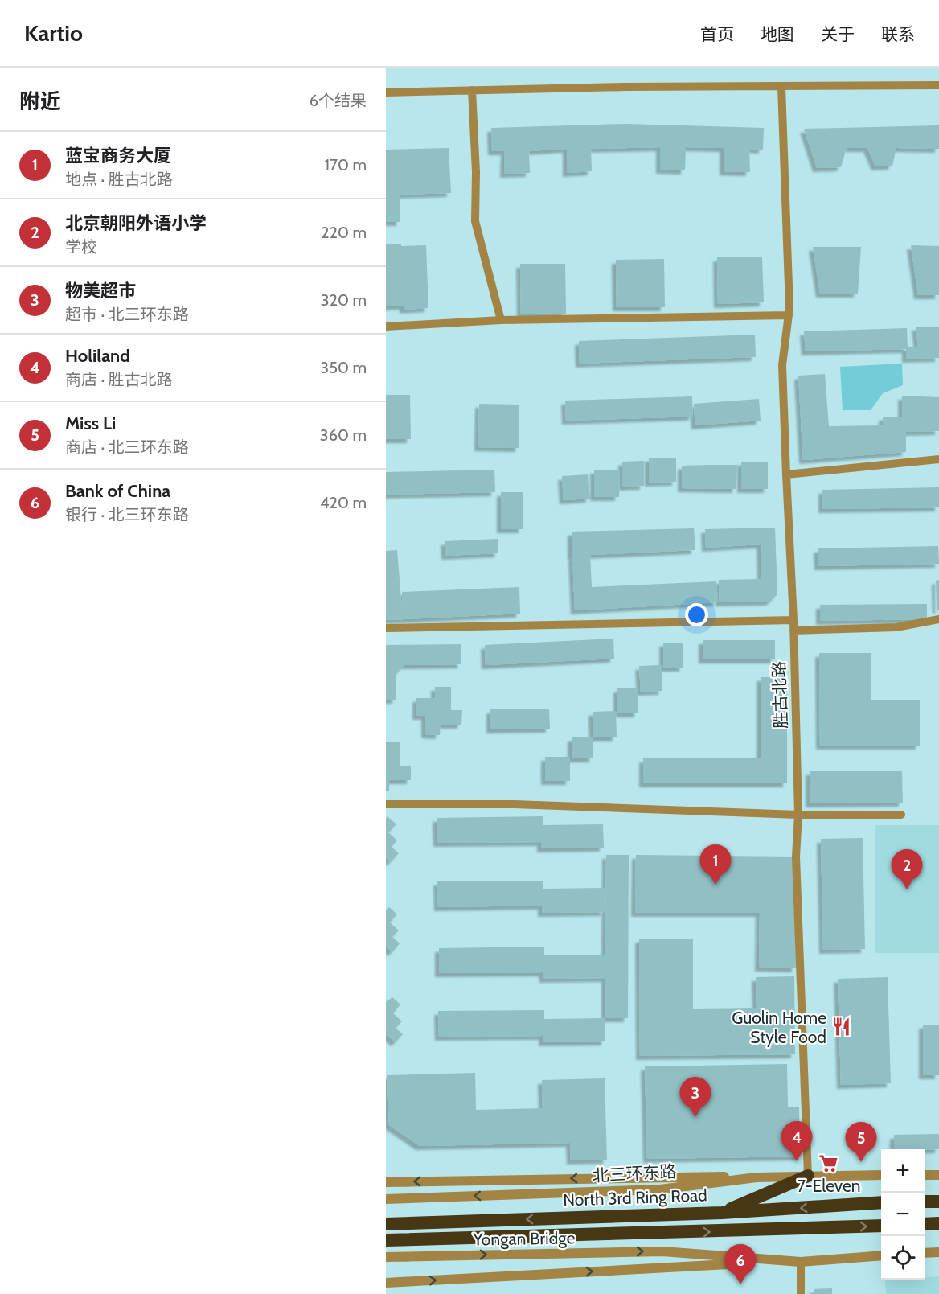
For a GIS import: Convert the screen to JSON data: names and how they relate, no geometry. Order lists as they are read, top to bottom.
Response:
{
  "streets": {
    "highway": ["North 3rd Ring Road"],
    "street": ["胜古北路", "北三环东路", "Yongan Bridge"]
  },
  "crossings": [
    ["胜古北路", "北三环东路"]
  ],
  "places": {
    "restaurant": ["Guolin Home Style Food"],
    "supermarket": ["7-Eleven"]
  },
  "page": {
    "header": "Kartio",
    "nav": [
      "首页",
      "地图",
      "关于",
      "联系"
    ],
    "heading": ["附近", "6个结果"],
    "list": [
      {
        "mark": "1",
        "name": "蓝宝商务大厦",
        "note": "地点 · 胜古北路",
        "value": "170 m"
      },
      {
        "mark": "2",
        "name": "北京朝阳外语小学",
        "note": "学校",
        "value": "220 m"
      },
      {
        "mark": "3",
        "name": "物美超市",
        "note": "超市 · 北三环东路",
        "value": "320 m"
      },
      {
        "mark": "4",
        "name": "Holiland",
        "note": "商店 · 胜古北路",
        "value": "350 m"
      },
      {
        "mark": "5",
        "name": "Miss Li",
        "note": "商店 · 北三环东路",
        "value": "360 m"
      },
      {
        "mark": "6",
        "name": "Bank of China",
        "note": "银行 · 北三环东路",
        "value": "420 m"
      }
    ],
    "pins": [
      "1",
      "2",
      "3",
      "4",
      "5",
      "6"
    ],
    "map_buttons": ["+", "−"]
  }
}
